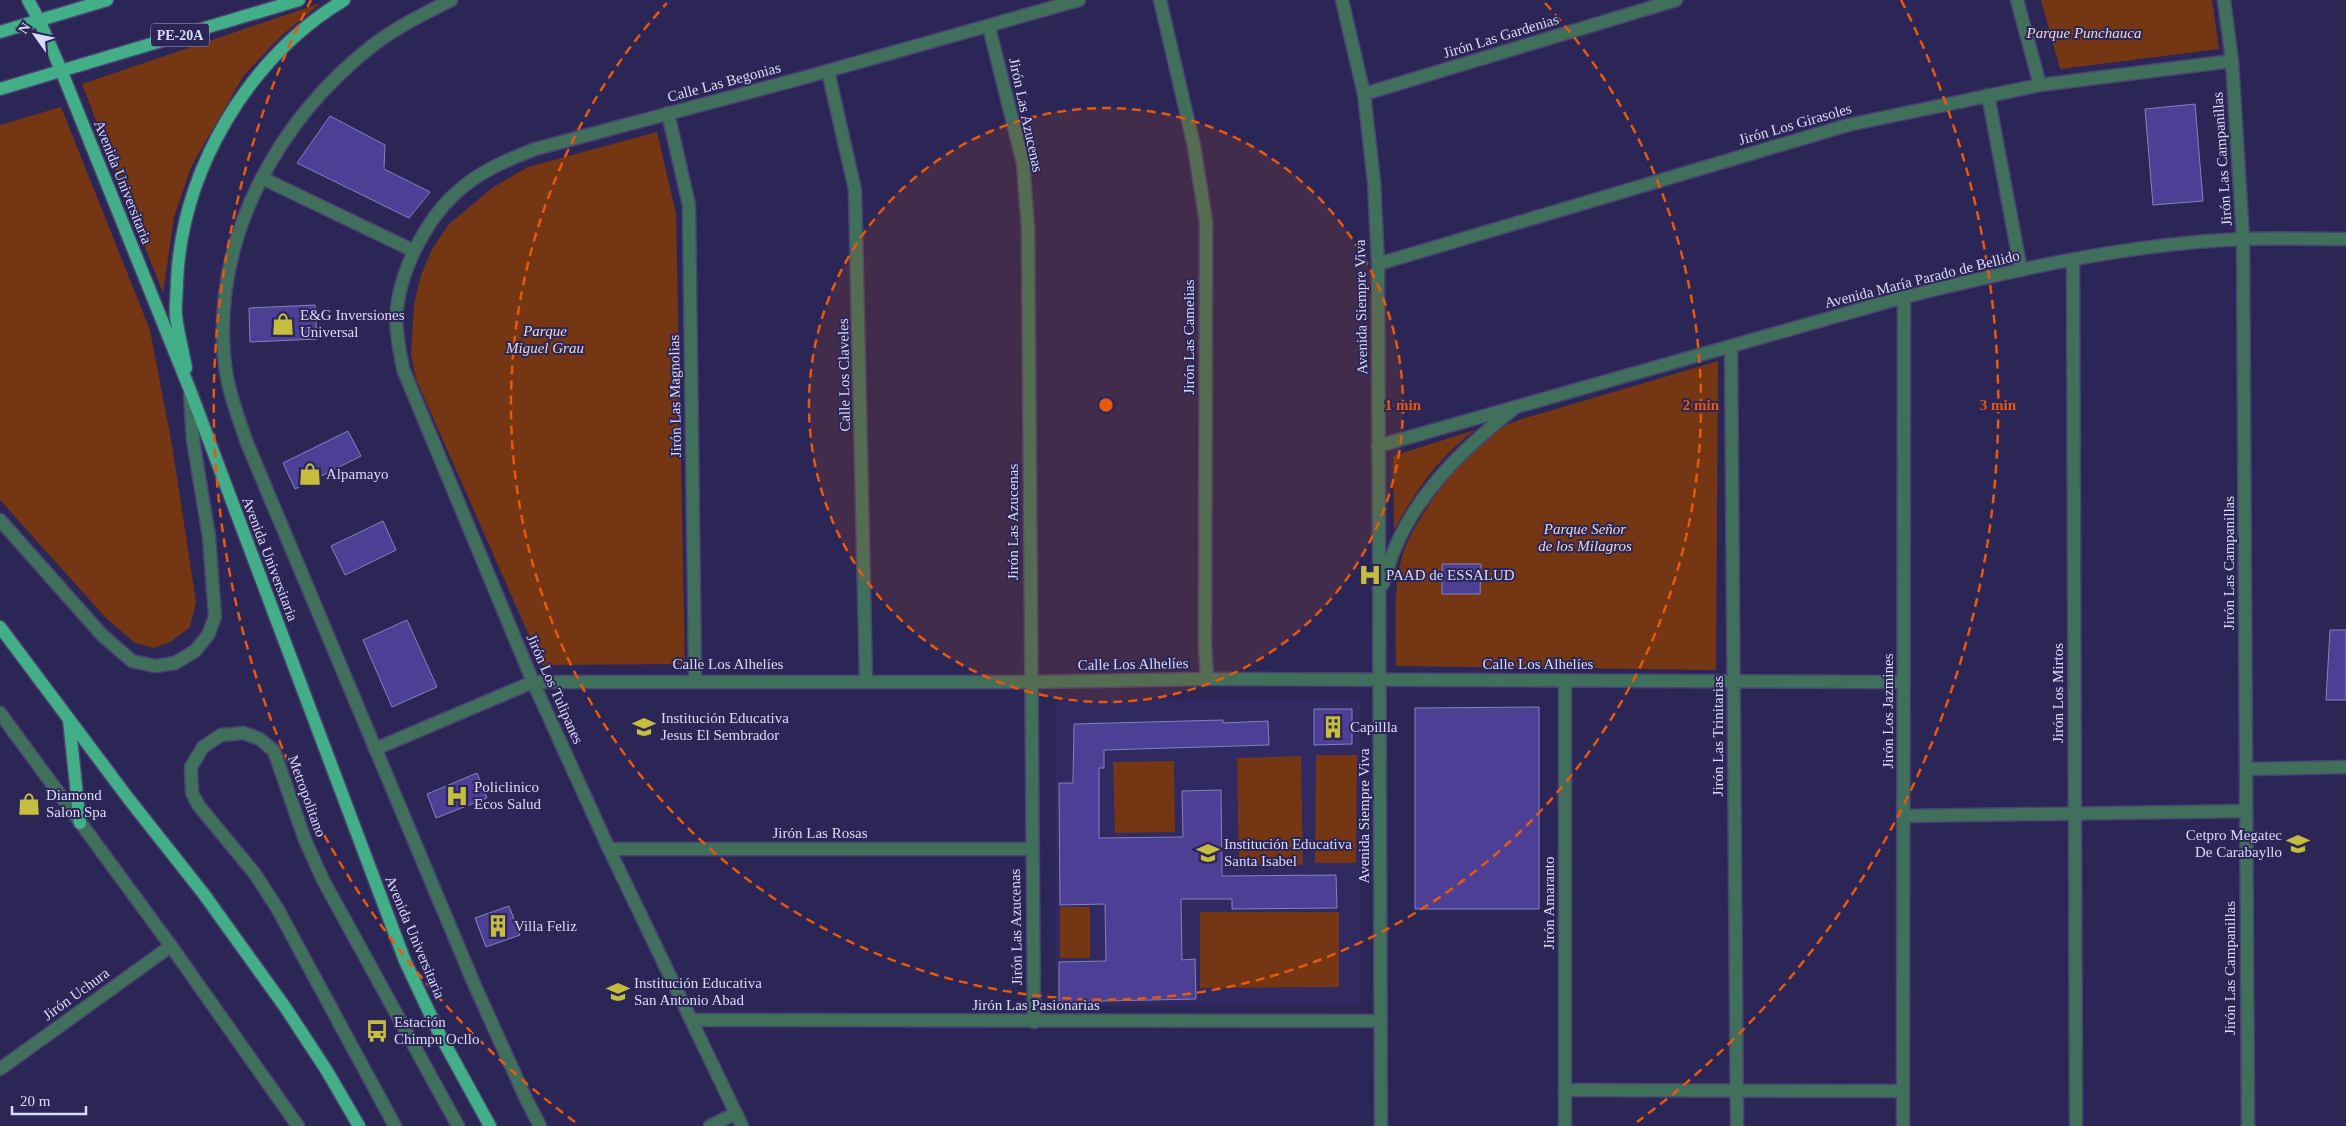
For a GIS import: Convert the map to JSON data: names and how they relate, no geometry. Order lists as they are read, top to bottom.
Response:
{
  "streets": {
    "main road": ["PE-20A", "Avenida Universitaria"],
    "street": [
      "Jirón Las Gardenias",
      "Calle Las Begonias",
      "Jirón Las Azucenas",
      "Jirón Los Girasoles",
      "Jirón Las Campanillas",
      "Avenida María Parado de Bellido",
      "Avenida Siempre Viva",
      "Jirón Las Camelias",
      "Calle Los Claveles",
      "Jirón Las Magnolias",
      "Calle Los Alhelíes",
      "Jirón Los Tulipanes",
      "Jirón Los Mirtos",
      "Jirón Los Jazmines",
      "Jirón Las Trinitarias",
      "Metropolitano",
      "Jirón Las Rosas",
      "Jirón Amaranto",
      "Jirón Uchura",
      "Jirón Las Pasionarias"
    ]
  },
  "crossings": [
    ["PE-20A", "Avenida Universitaria"],
    ["Jirón Las Gardenias", "Avenida Siempre Viva"],
    ["Calle Las Begonias", "Jirón Las Azucenas"],
    ["Calle Las Begonias", "Calle Los Claveles"],
    ["Calle Las Begonias", "Jirón Las Magnolias"],
    ["Calle Las Begonias", "Jirón Los Tulipanes"],
    ["Jirón Las Azucenas", "Calle Los Alhelíes"],
    ["Jirón Las Azucenas", "Jirón Las Rosas"],
    ["Jirón Las Azucenas", "Jirón Las Pasionarias"],
    ["Jirón Los Girasoles", "Jirón Las Campanillas"],
    ["Jirón Los Girasoles", "Avenida Siempre Viva"],
    ["Jirón Las Campanillas", "Avenida María Parado de Bellido"],
    ["Avenida Universitaria", "Calle Los Alhelíes"],
    ["Avenida María Parado de Bellido", "Avenida Siempre Viva"],
    ["Avenida María Parado de Bellido", "Jirón Los Mirtos"],
    ["Avenida María Parado de Bellido", "Jirón Los Jazmines"],
    ["Avenida María Parado de Bellido", "Jirón Las Trinitarias"],
    ["Avenida Siempre Viva", "Calle Los Alhelíes"],
    ["Avenida Siempre Viva", "Jirón Las Pasionarias"],
    ["Jirón Las Camelias", "Calle Los Alhelíes"],
    ["Calle Los Claveles", "Calle Los Alhelíes"],
    ["Jirón Las Magnolias", "Calle Los Alhelíes"],
    ["Calle Los Alhelíes", "Jirón Los Tulipanes"],
    ["Calle Los Alhelíes", "Jirón Los Jazmines"],
    ["Calle Los Alhelíes", "Jirón Las Trinitarias"],
    ["Calle Los Alhelíes", "Jirón Amaranto"],
    ["Jirón Los Tulipanes", "Jirón Las Rosas"],
    ["Jirón Los Tulipanes", "Jirón Las Pasionarias"]
  ],
  "parks": ["Parque Punchauca", "Parque Miguel Grau", "Parque Señor de los Milagros"],
  "places": {
    "shop": ["E&G Inversiones Universal", "Alpamayo", "Diamond Salon Spa"],
    "hospital": ["PAAD de ESSALUD", "Policlinico Ecos Salud"],
    "school or university": [
      "Institución Educativa Jesus El Sembrador",
      "Cetpro Megatec De Carabayllo",
      "Institución Educativa Santa Isabel",
      "Institución Educativa San Antonio Abad"
    ],
    "building": ["Capillla", "Villa Feliz"],
    "bus stop": ["Estación Chimpu Ocllo"]
  },
  "scale_bar": "20 m",
  "north": "top left",
  "rings": ["1 min", "2 min", "3 min"]
}
